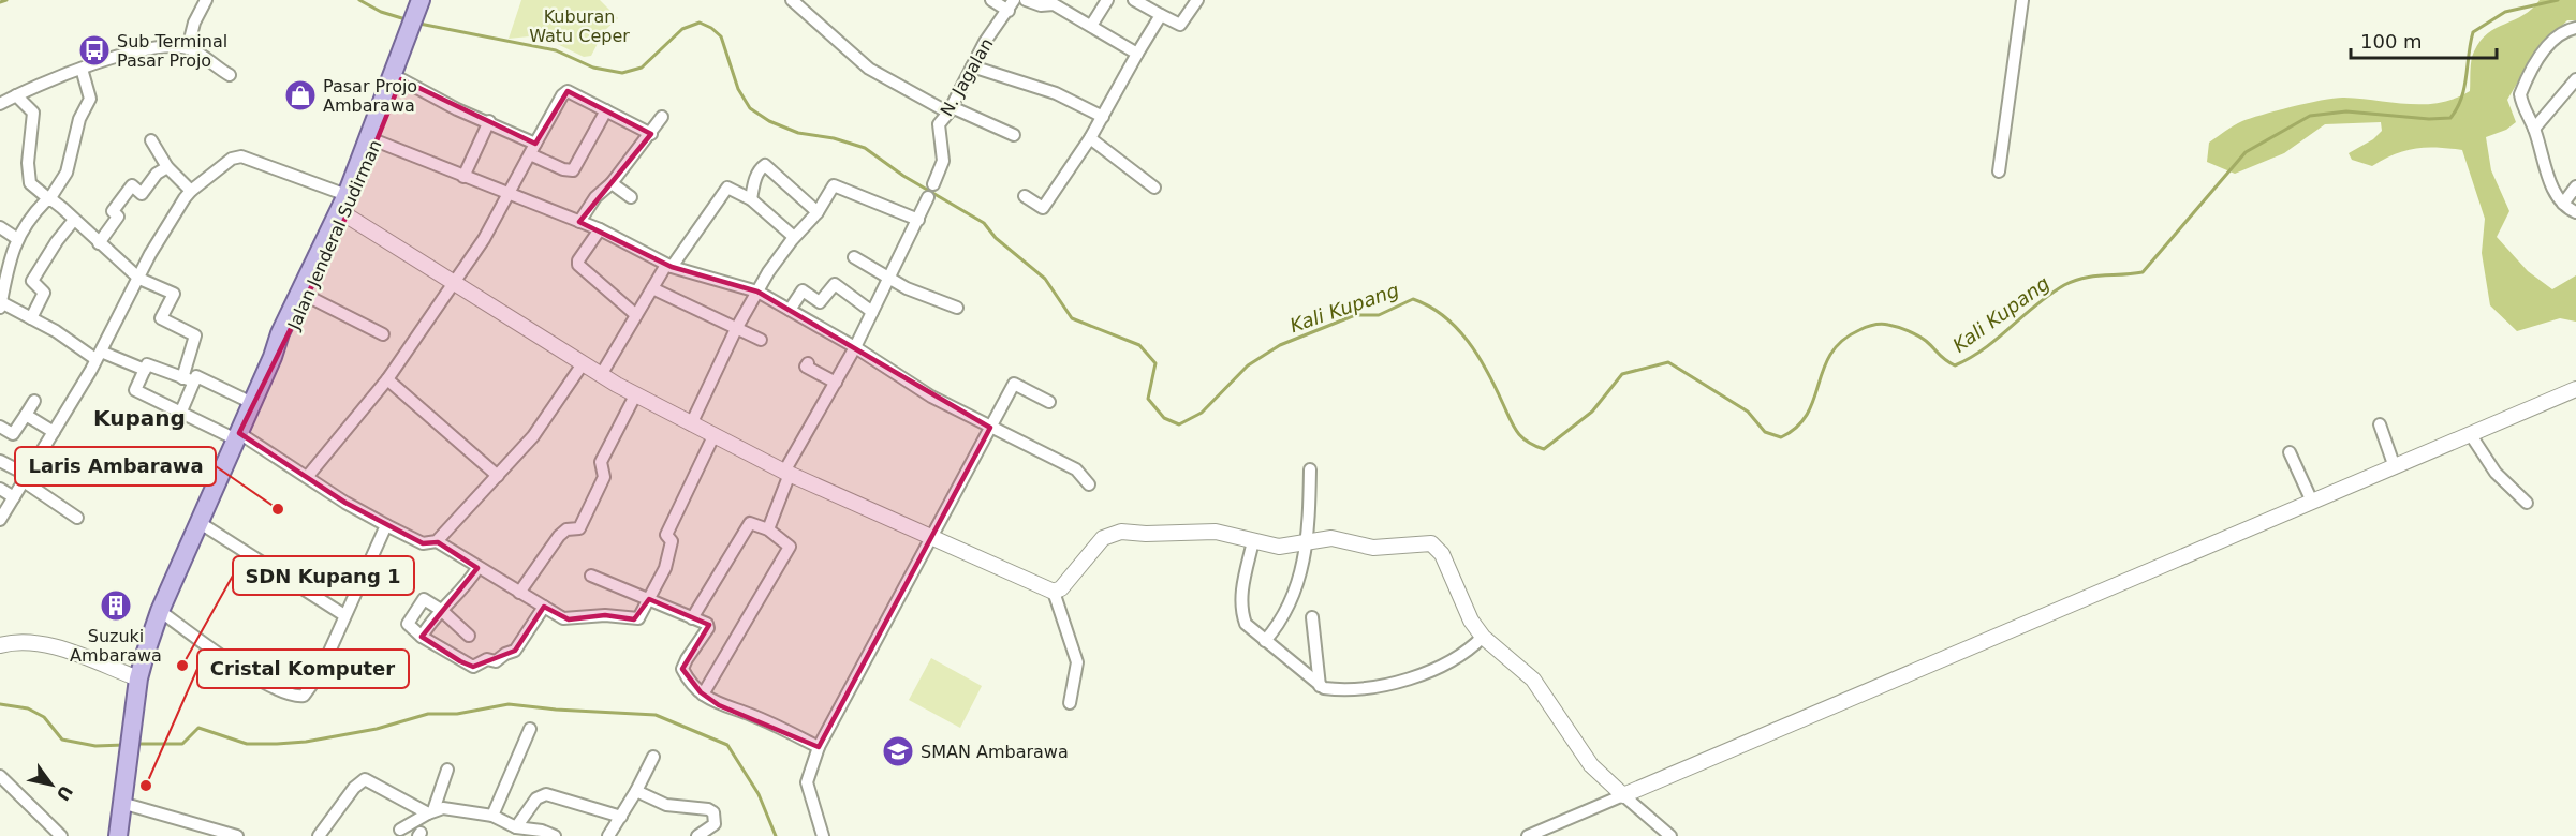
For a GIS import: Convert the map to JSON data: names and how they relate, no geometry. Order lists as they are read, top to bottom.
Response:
{
  "streets": {
    "main road": ["Jalan Jenderal Sudirman"],
    "street": ["N. Jagalan"]
  },
  "districts": ["Kupang"],
  "water": ["Kali Kupang"],
  "parks": ["Kuburan Watu Ceper"],
  "places": {
    "bus stop": ["Sub Terminal Pasar Projo"],
    "shop": ["Pasar Projo Ambarawa"],
    "other": ["Laris Ambarawa", "SDN Kupang 1", "Cristal Komputer"],
    "building": ["Suzuki Ambarawa"],
    "school or university": ["SMAN Ambarawa"]
  },
  "scale_bar": "100 m",
  "north": "bottom right"
}
